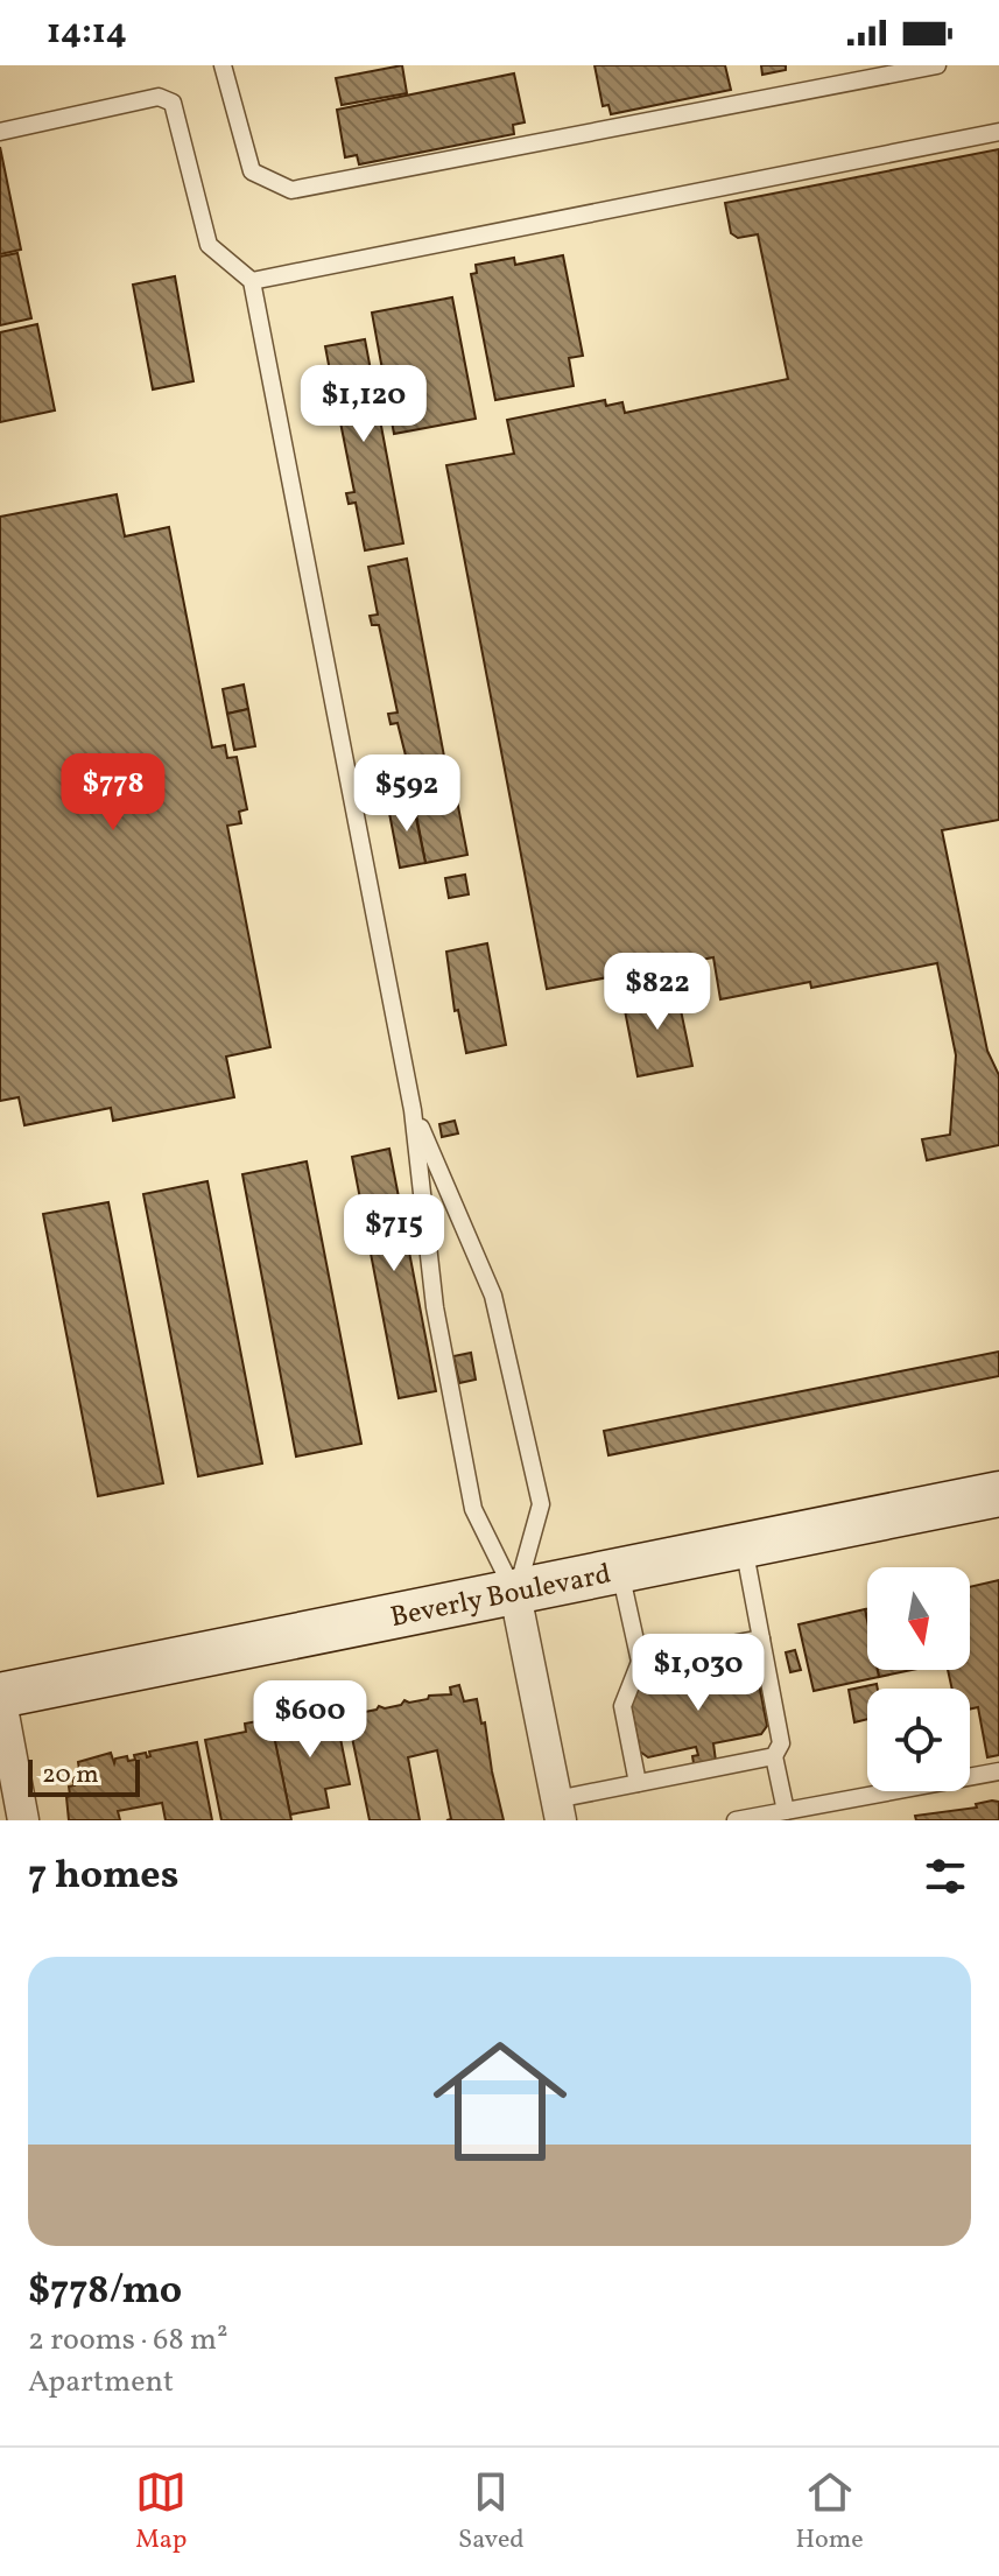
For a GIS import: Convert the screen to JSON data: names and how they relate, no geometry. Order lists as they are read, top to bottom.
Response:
{
  "streets": {
    "main road": ["Beverly Boulevard"]
  },
  "scale_bar": "20 m",
  "north": "bottom",
  "page": {
    "status": "14:14",
    "price": [
      "$1,120",
      "$778",
      "$592",
      "$822",
      "$715",
      "$1,030",
      "$600"
    ],
    "scale": "20 m",
    "heading": "7 homes",
    "list": [
      {
        "name": "$778/mo",
        "note": "2 rooms · 68 m² · Apartment"
      }
    ],
    "tabs": ["Map", "Saved", "Home"]
  }
}
